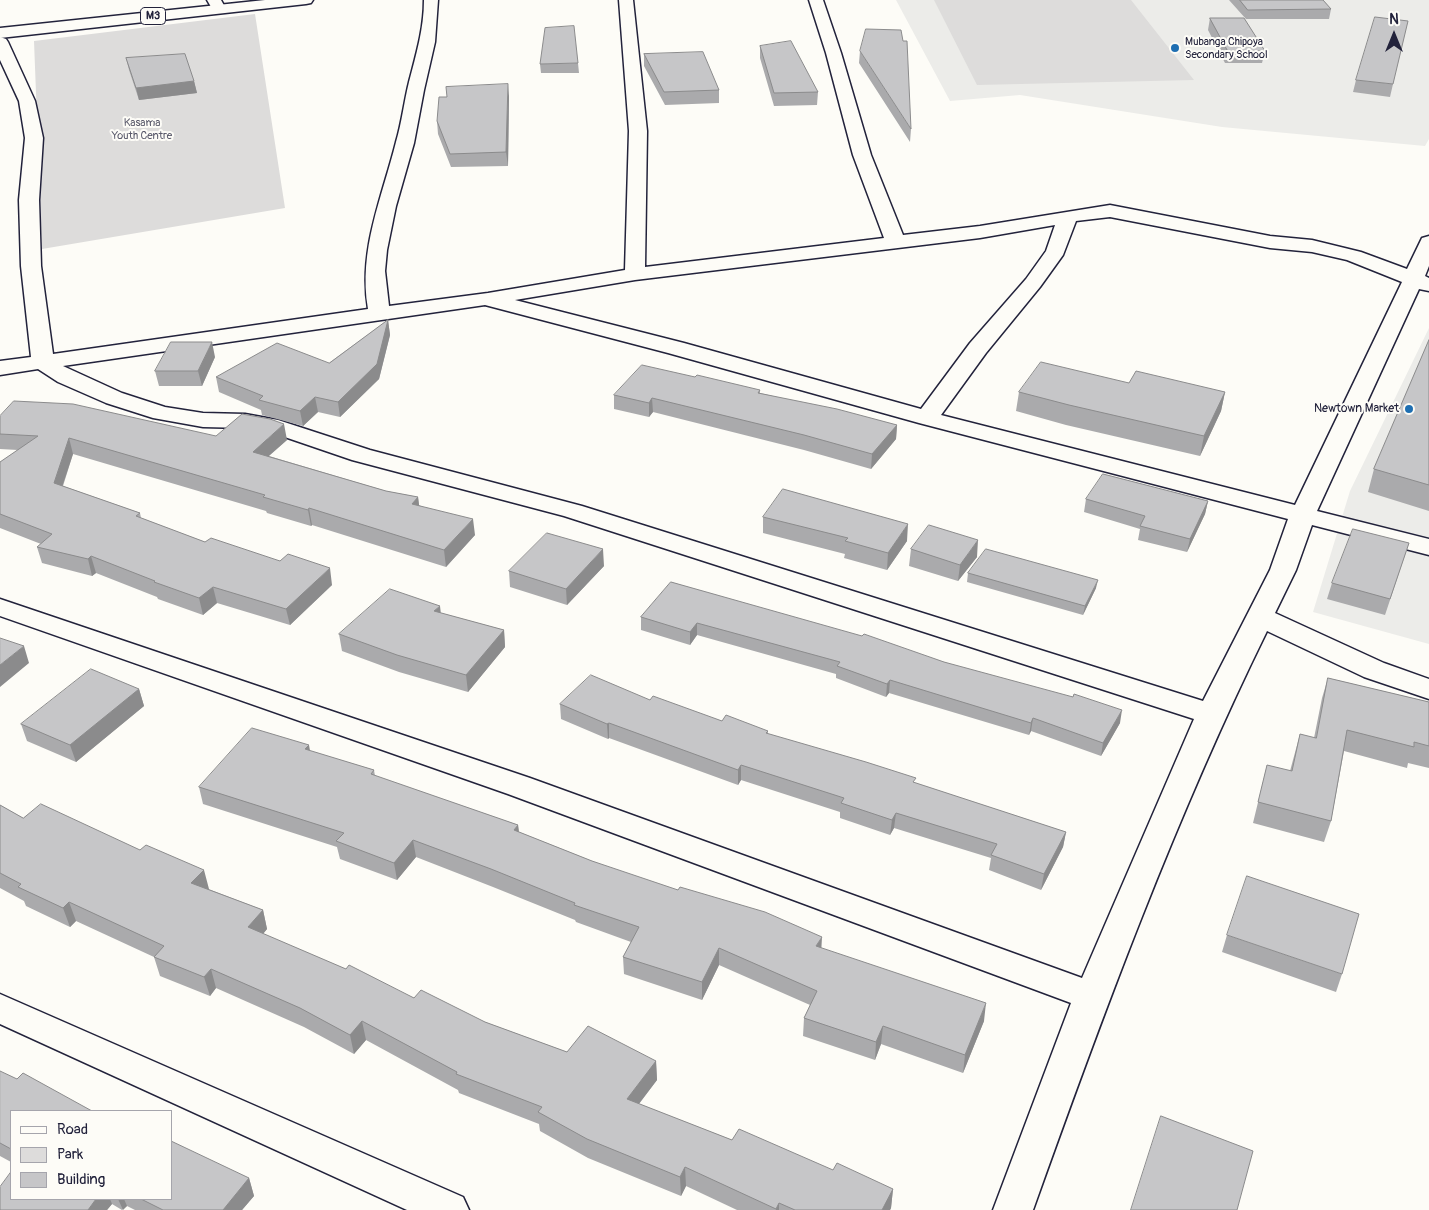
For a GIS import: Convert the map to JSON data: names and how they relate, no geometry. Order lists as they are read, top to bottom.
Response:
{
  "streets": {
    "street": ["M3"]
  },
  "parks": ["Kasama Youth Centre"],
  "places": ["Mubanga Chipoya Secondary School", "Newtown Market"],
  "legend": ["Road", "Park", "Building"],
  "north": "top"
}
